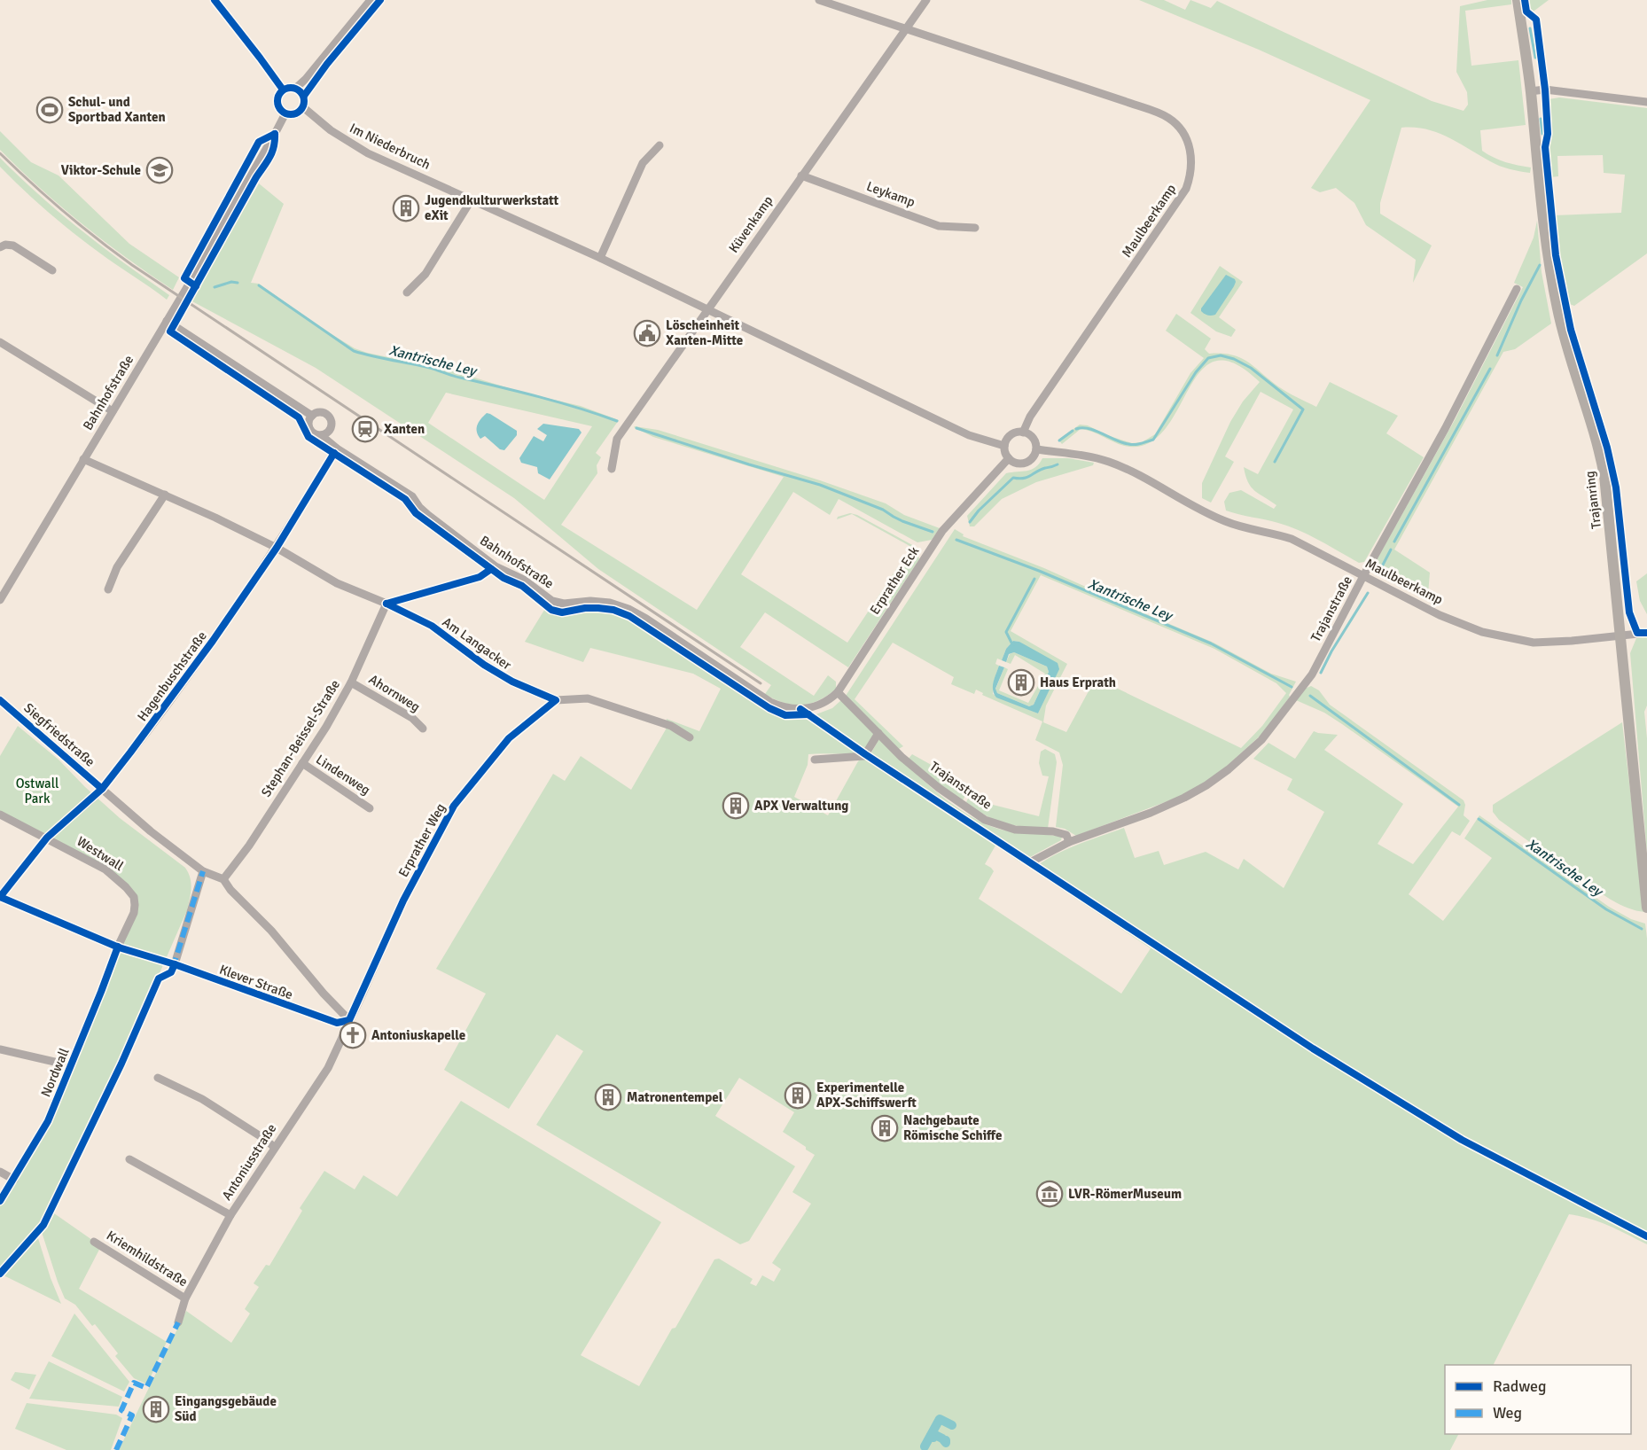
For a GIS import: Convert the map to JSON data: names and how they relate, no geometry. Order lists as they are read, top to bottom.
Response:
{
  "streets": {
    "main road": ["Trajanring"],
    "street": [
      "Im Niederbruch",
      "Leykamp",
      "Maulbeerkamp",
      "Küvenkamp",
      "Bahnhofstraße",
      "Erprather Eck",
      "Trajanstraße",
      "Am Langacker",
      "Hagenbuschstraße",
      "Ahornweg",
      "Siegfriedstraße",
      "Stephan-Beissel-Straße",
      "Lindenweg",
      "Erprather Weg",
      "Westwall",
      "Klever Straße",
      "Nordwall",
      "Antoniusstraße",
      "Kriemhildstraße"
    ]
  },
  "crossings": [
    ["Im Niederbruch", "Küvenkamp"],
    ["Im Niederbruch", "Bahnhofstraße"],
    ["Leykamp", "Küvenkamp"],
    ["Maulbeerkamp", "Küvenkamp"],
    ["Maulbeerkamp", "Trajanring"],
    ["Maulbeerkamp", "Erprather Eck"],
    ["Maulbeerkamp", "Trajanstraße"],
    ["Bahnhofstraße", "Erprather Eck"],
    ["Bahnhofstraße", "Am Langacker"],
    ["Bahnhofstraße", "Hagenbuschstraße"],
    ["Erprather Eck", "Trajanstraße"],
    ["Am Langacker", "Hagenbuschstraße"],
    ["Am Langacker", "Stephan-Beissel-Straße"],
    ["Am Langacker", "Erprather Weg"],
    ["Hagenbuschstraße", "Siegfriedstraße"],
    ["Hagenbuschstraße", "Westwall"],
    ["Hagenbuschstraße", "Klever Straße"],
    ["Ahornweg", "Stephan-Beissel-Straße"],
    ["Siegfriedstraße", "Stephan-Beissel-Straße"],
    ["Siegfriedstraße", "Erprather Weg"],
    ["Siegfriedstraße", "Antoniusstraße"],
    ["Stephan-Beissel-Straße", "Lindenweg"],
    ["Erprather Weg", "Antoniusstraße"],
    ["Westwall", "Klever Straße"],
    ["Westwall", "Nordwall"],
    ["Klever Straße", "Nordwall"],
    ["Antoniusstraße", "Kriemhildstraße"]
  ],
  "water": ["Xantrische Ley"],
  "parks": ["Ostwall Park"],
  "places": {
    "sports": ["Schul- und Sportbad Xanten"],
    "school or university": ["Viktor-Schule"],
    "building": [
      "Jugendkulturwerkstatt eXit",
      "Haus Erprath",
      "APX Verwaltung",
      "Experimentelle APX-Schiffswerft",
      "Matronentempel",
      "Nachgebaute Römische Schiffe",
      "Eingangsgebäude Süd"
    ],
    "public building": ["Löscheinheit Xanten-Mitte"],
    "station": ["Xanten"],
    "church": ["Antoniuskapelle"],
    "museum": ["LVR-RömerMuseum"]
  },
  "legend": ["Radweg", "Weg"]
}
